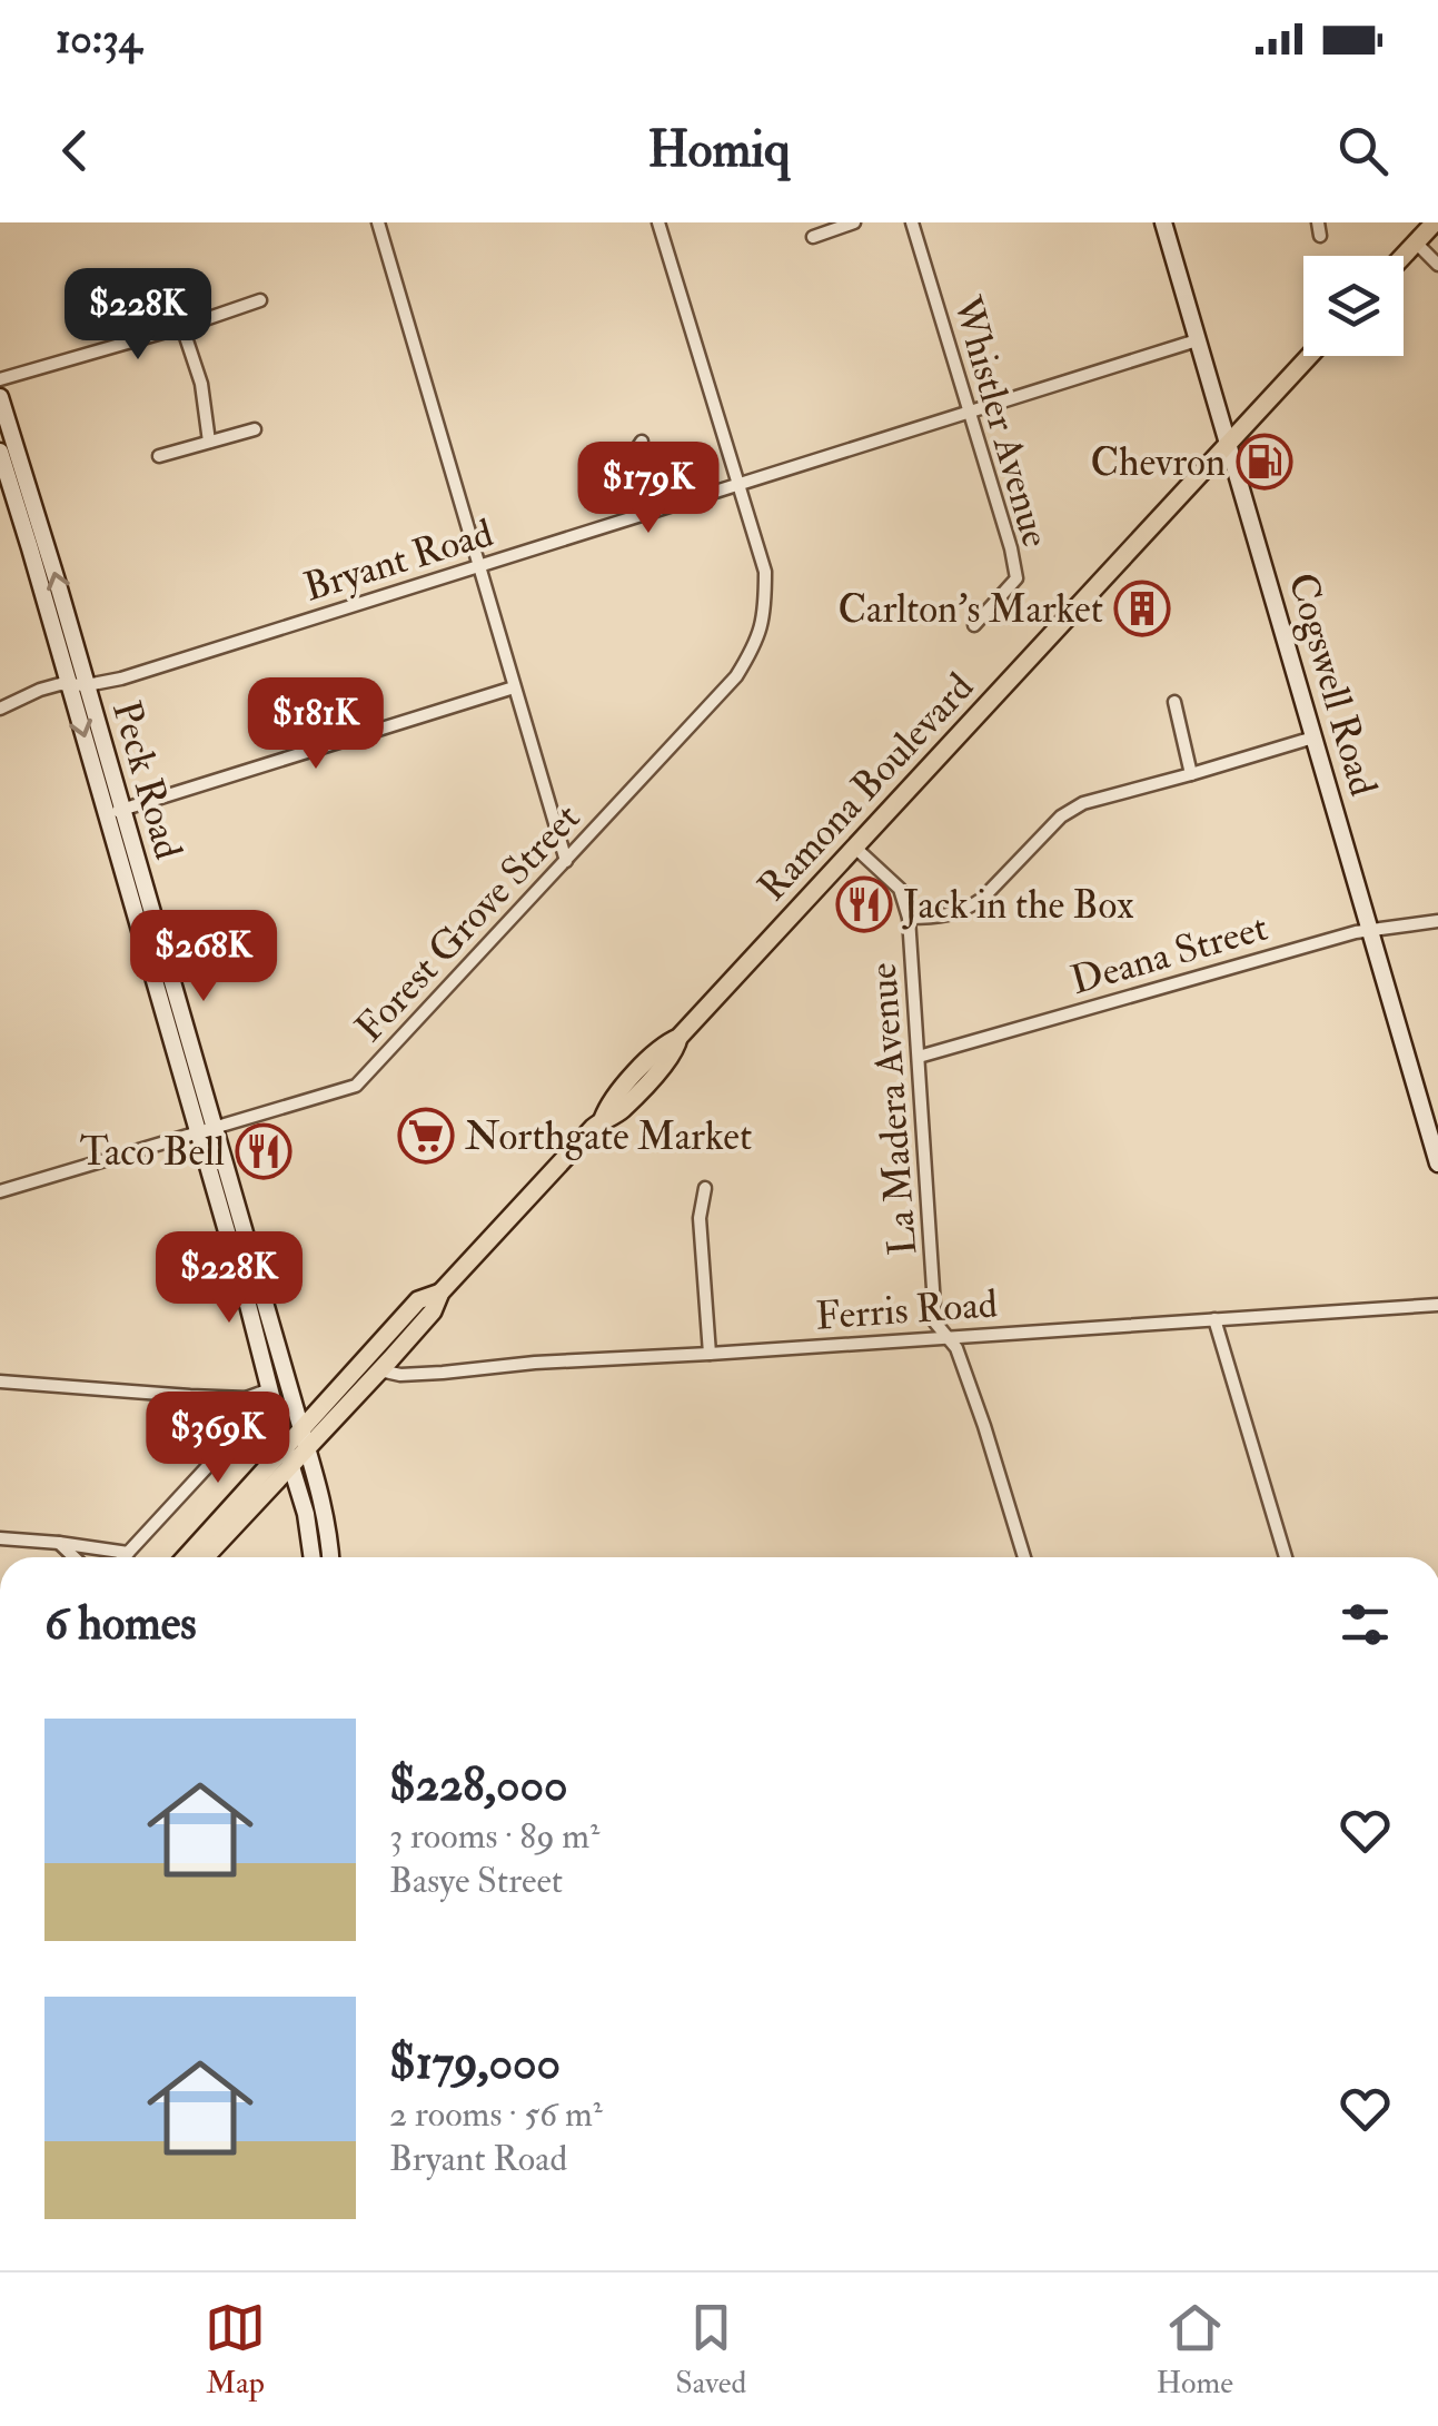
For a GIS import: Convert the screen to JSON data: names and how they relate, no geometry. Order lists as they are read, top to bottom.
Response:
{
  "streets": {
    "main road": ["Cogswell Road", "Peck Road", "Ramona Boulevard"],
    "street": [
      "Whistler Avenue",
      "Bryant Road",
      "Forest Grove Street",
      "Deana Street",
      "La Madera Avenue",
      "Ferris Road"
    ]
  },
  "crossings": [
    ["Whistler Avenue", "Bryant Road"],
    ["Bryant Road", "Cogswell Road"],
    ["Bryant Road", "Peck Road"],
    ["Bryant Road", "Forest Grove Street"],
    ["Cogswell Road", "Ramona Boulevard"],
    ["Cogswell Road", "Deana Street"],
    ["Peck Road", "Ramona Boulevard"],
    ["Peck Road", "Forest Grove Street"],
    ["Ramona Boulevard", "La Madera Avenue"],
    ["Ramona Boulevard", "Ferris Road"],
    ["Deana Street", "La Madera Avenue"],
    ["La Madera Avenue", "Ferris Road"]
  ],
  "places": {
    "fuel station": ["Chevron"],
    "building": ["Carlton's Market"],
    "restaurant": ["Jack in the Box", "Taco Bell"],
    "supermarket": ["Northgate Market"]
  },
  "page": {
    "status": "10:34",
    "header": "Homiq",
    "price": [
      "$228K",
      "$179K",
      "$181K",
      "$268K",
      "$228K",
      "$369K"
    ],
    "heading": "6 homes",
    "list": [
      {
        "name": "$228,000",
        "note": "3 rooms · 89 m² · Basye Street"
      },
      {
        "name": "$179,000",
        "note": "2 rooms · 56 m² · Bryant Road"
      }
    ],
    "tabs": ["Map", "Saved", "Home"]
  }
}
